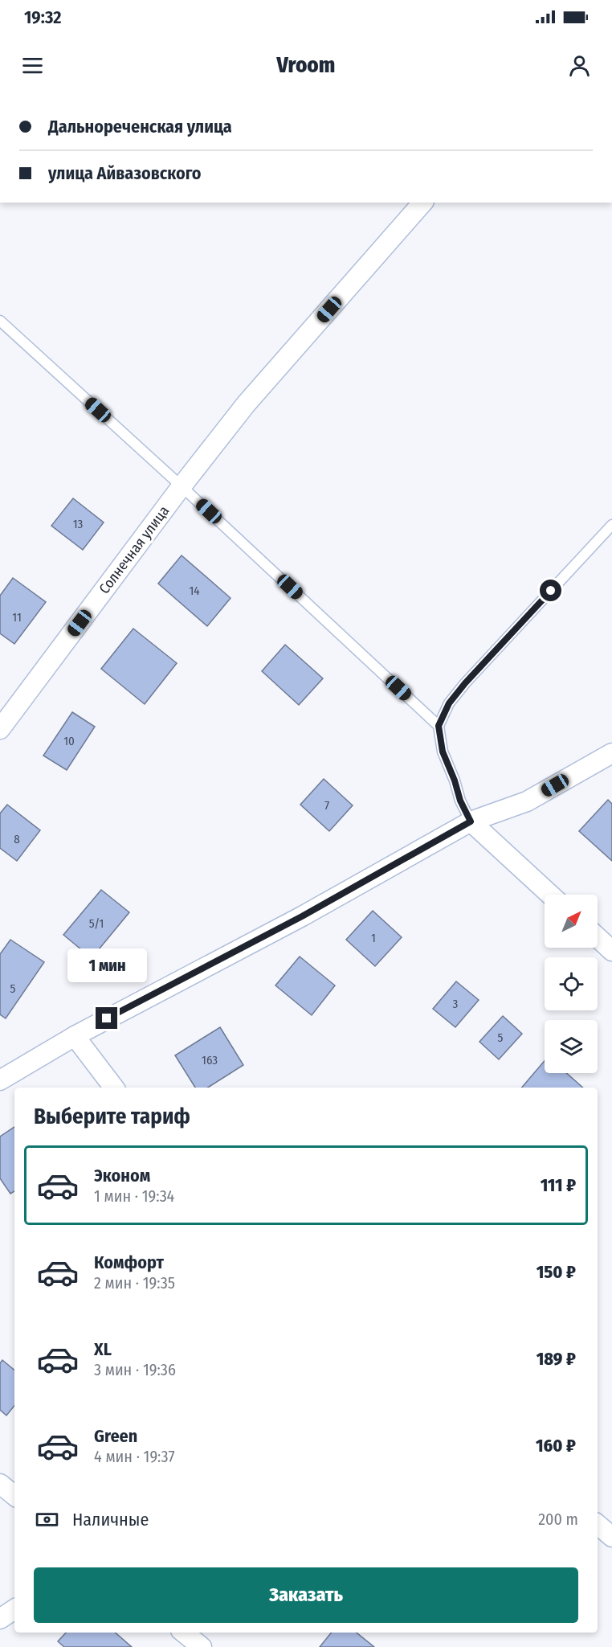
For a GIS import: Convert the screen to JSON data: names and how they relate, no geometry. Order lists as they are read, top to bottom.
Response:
{
  "streets": {
    "street": ["Солнечная улица"]
  },
  "house_numbers": [
    "13",
    "14",
    "11",
    "10",
    "7",
    "8",
    "5/1",
    "1",
    "5",
    "3",
    "5",
    "163"
  ],
  "north": "top right",
  "page": {
    "status": "19:32",
    "header": "Vroom",
    "banner": ["Дальнореченская улица", "улица Айвазовского"],
    "bubble": "1 мин",
    "heading": "Выберите тариф",
    "list": [
      {
        "name": "Эконом",
        "note": "1 мин · 19:34",
        "value": "111 ₽"
      },
      {
        "name": "Комфорт",
        "note": "2 мин · 19:35",
        "value": "150 ₽"
      },
      {
        "name": "XL",
        "note": "3 мин · 19:36",
        "value": "189 ₽"
      },
      {
        "name": "Green",
        "note": "4 мин · 19:37",
        "value": "160 ₽"
      }
    ],
    "pay": ["Наличные", "200 m"],
    "buttons": "Заказать"
  }
}
